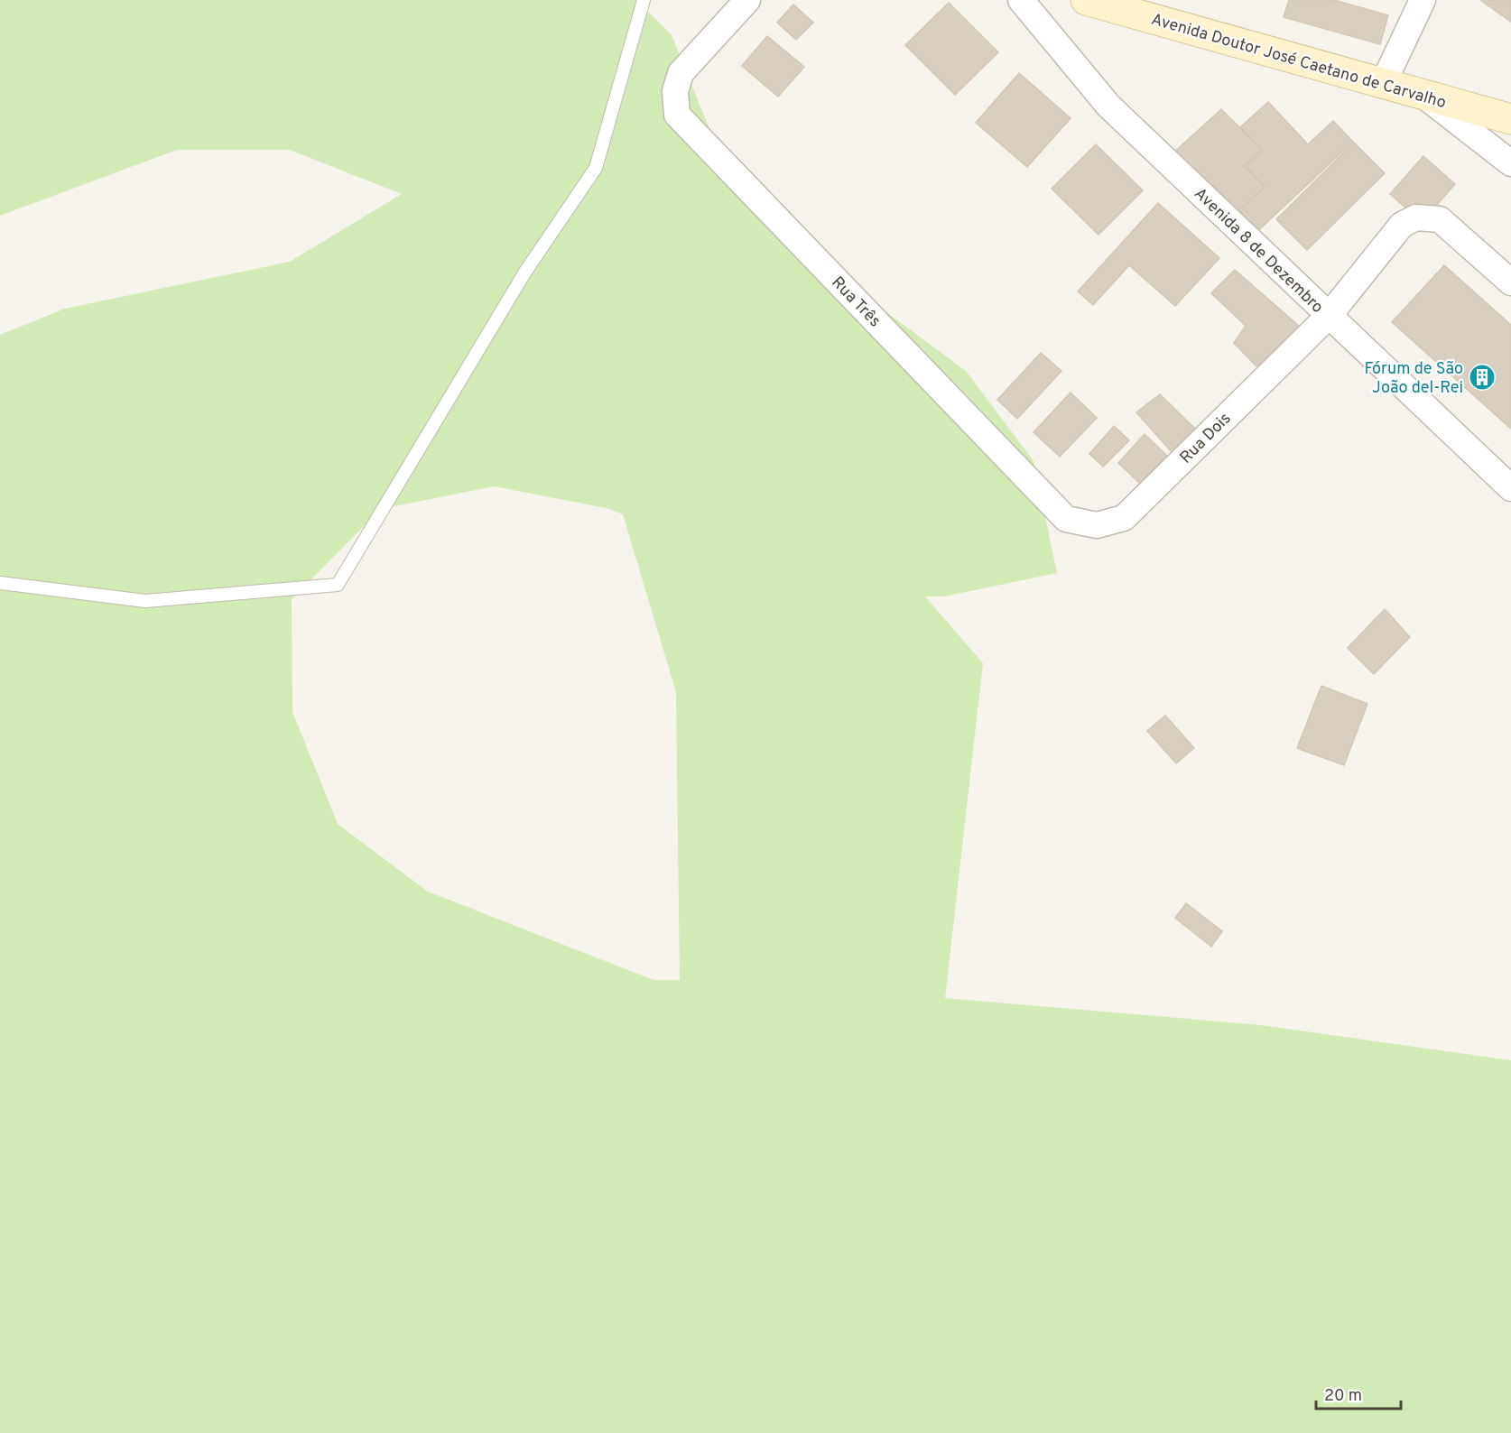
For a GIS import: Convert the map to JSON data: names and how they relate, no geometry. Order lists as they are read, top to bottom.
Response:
{
  "streets": {
    "main road": ["Avenida Doutor José Caetano de Carvalho"],
    "street": ["Avenida 8 de Dezembro", "Rua Três", "Rua Dois"]
  },
  "crossings": [
    ["Avenida 8 de Dezembro", "Rua Dois"],
    ["Rua Três", "Rua Dois"]
  ],
  "places": {
    "building": ["Fórum de São João del-Rei"]
  },
  "scale_bar": "20 m"
}
